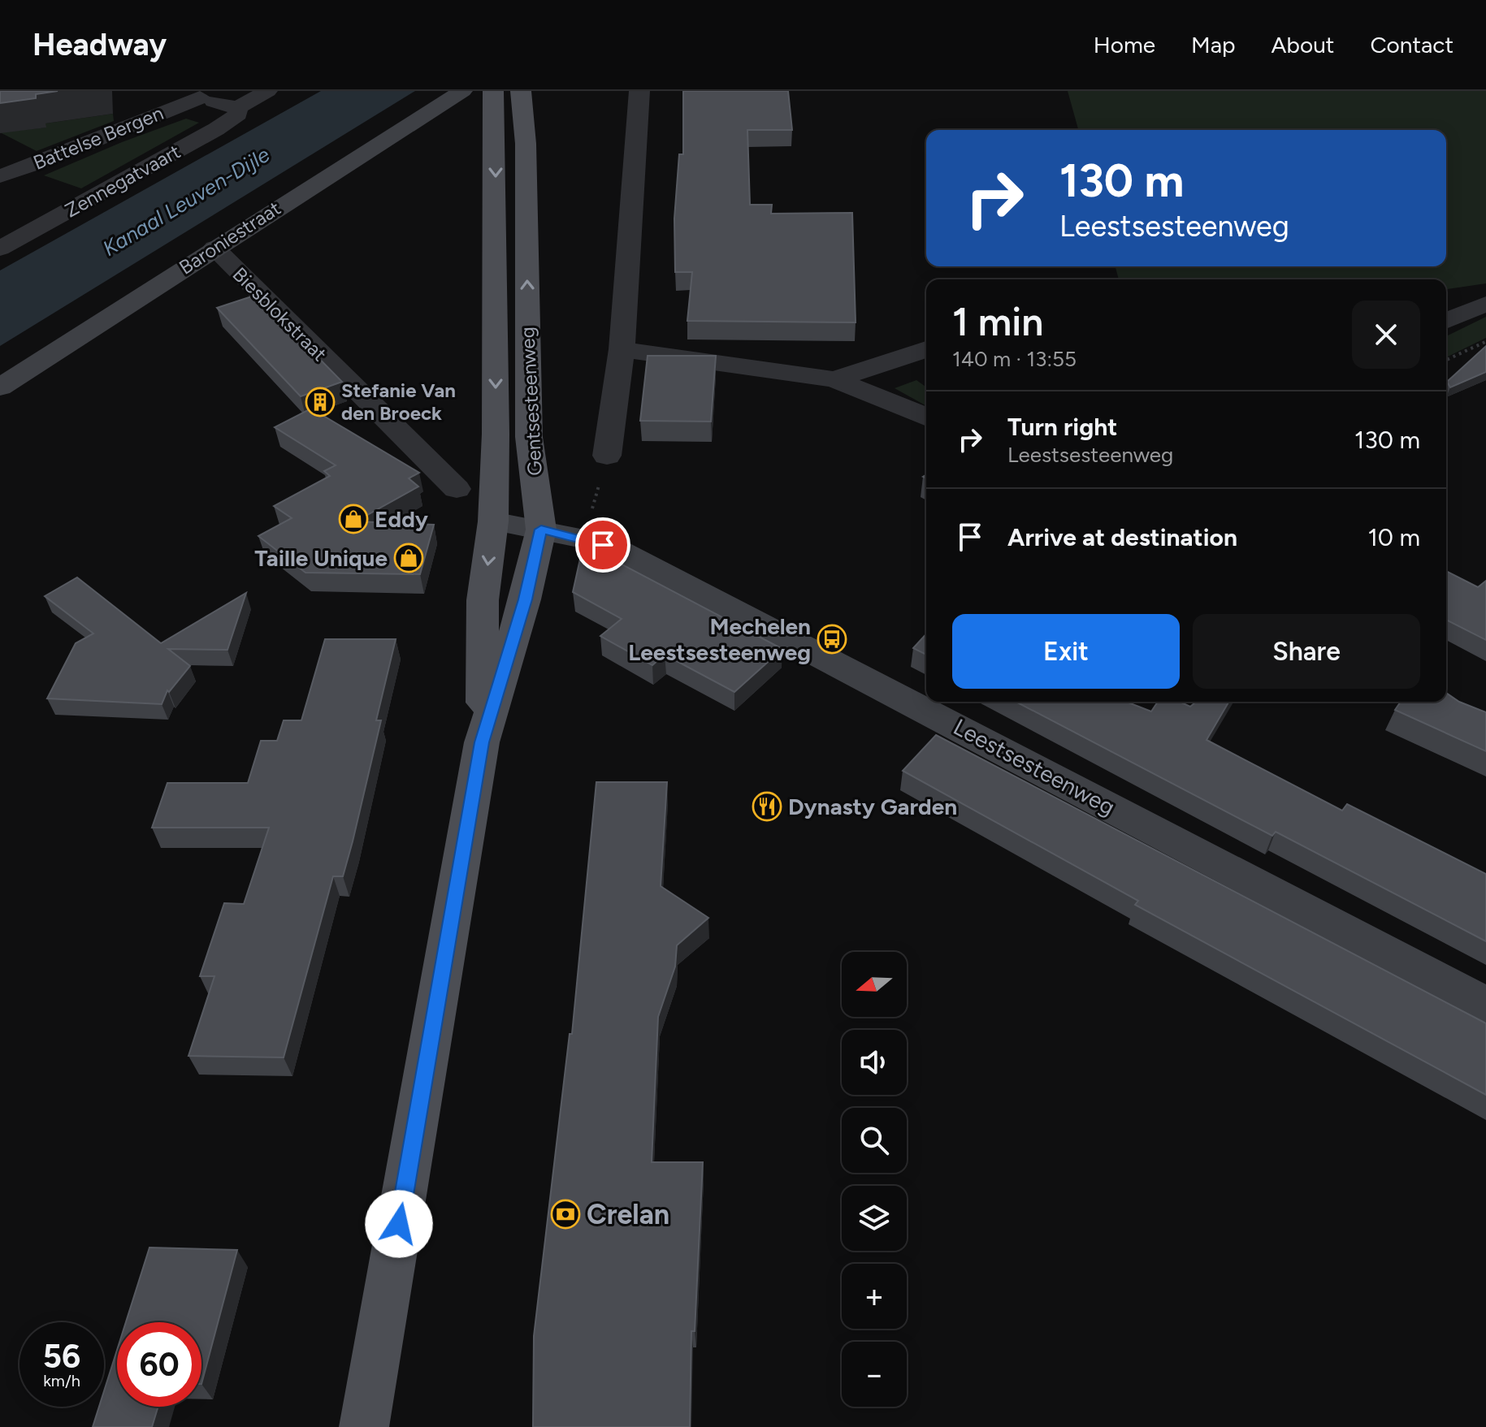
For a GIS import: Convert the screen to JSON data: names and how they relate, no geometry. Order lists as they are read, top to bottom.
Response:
{
  "streets": {
    "main road": ["Gentsesteenweg"],
    "street": [
      "Battelse Bergen",
      "Zennegatvaart",
      "Baroniestraat",
      "Biesblokstraat",
      "Leestsesteenweg"
    ]
  },
  "crossings": [
    ["Battelse Bergen", "Zennegatvaart"],
    ["Baroniestraat", "Biesblokstraat"],
    ["Gentsesteenweg", "Leestsesteenweg"]
  ],
  "water": ["Kanaal Leuven-Dijle"],
  "places": {
    "building": ["Stefanie Van den Broeck"],
    "shop": ["Eddy", "Taille Unique"],
    "bus stop": ["Mechelen Leestsesteenweg"],
    "restaurant": ["Dynasty Garden"],
    "bank": ["Crelan"]
  },
  "north": "left",
  "page": {
    "header": "Headway",
    "nav": [
      "Home",
      "Map",
      "About",
      "Contact"
    ],
    "turn": ["130 m", "Leestsesteenweg"],
    "heading": ["1 min", "140 m · 13:55"],
    "list": [
      {
        "name": "Turn right",
        "note": "Leestsesteenweg",
        "value": "130 m"
      },
      {
        "name": "Arrive at destination",
        "value": "10 m"
      }
    ],
    "buttons": ["Exit", "Share"],
    "map_buttons": ["+", "−"],
    "speed": "56 km/h",
    "limit": "60"
  }
}
